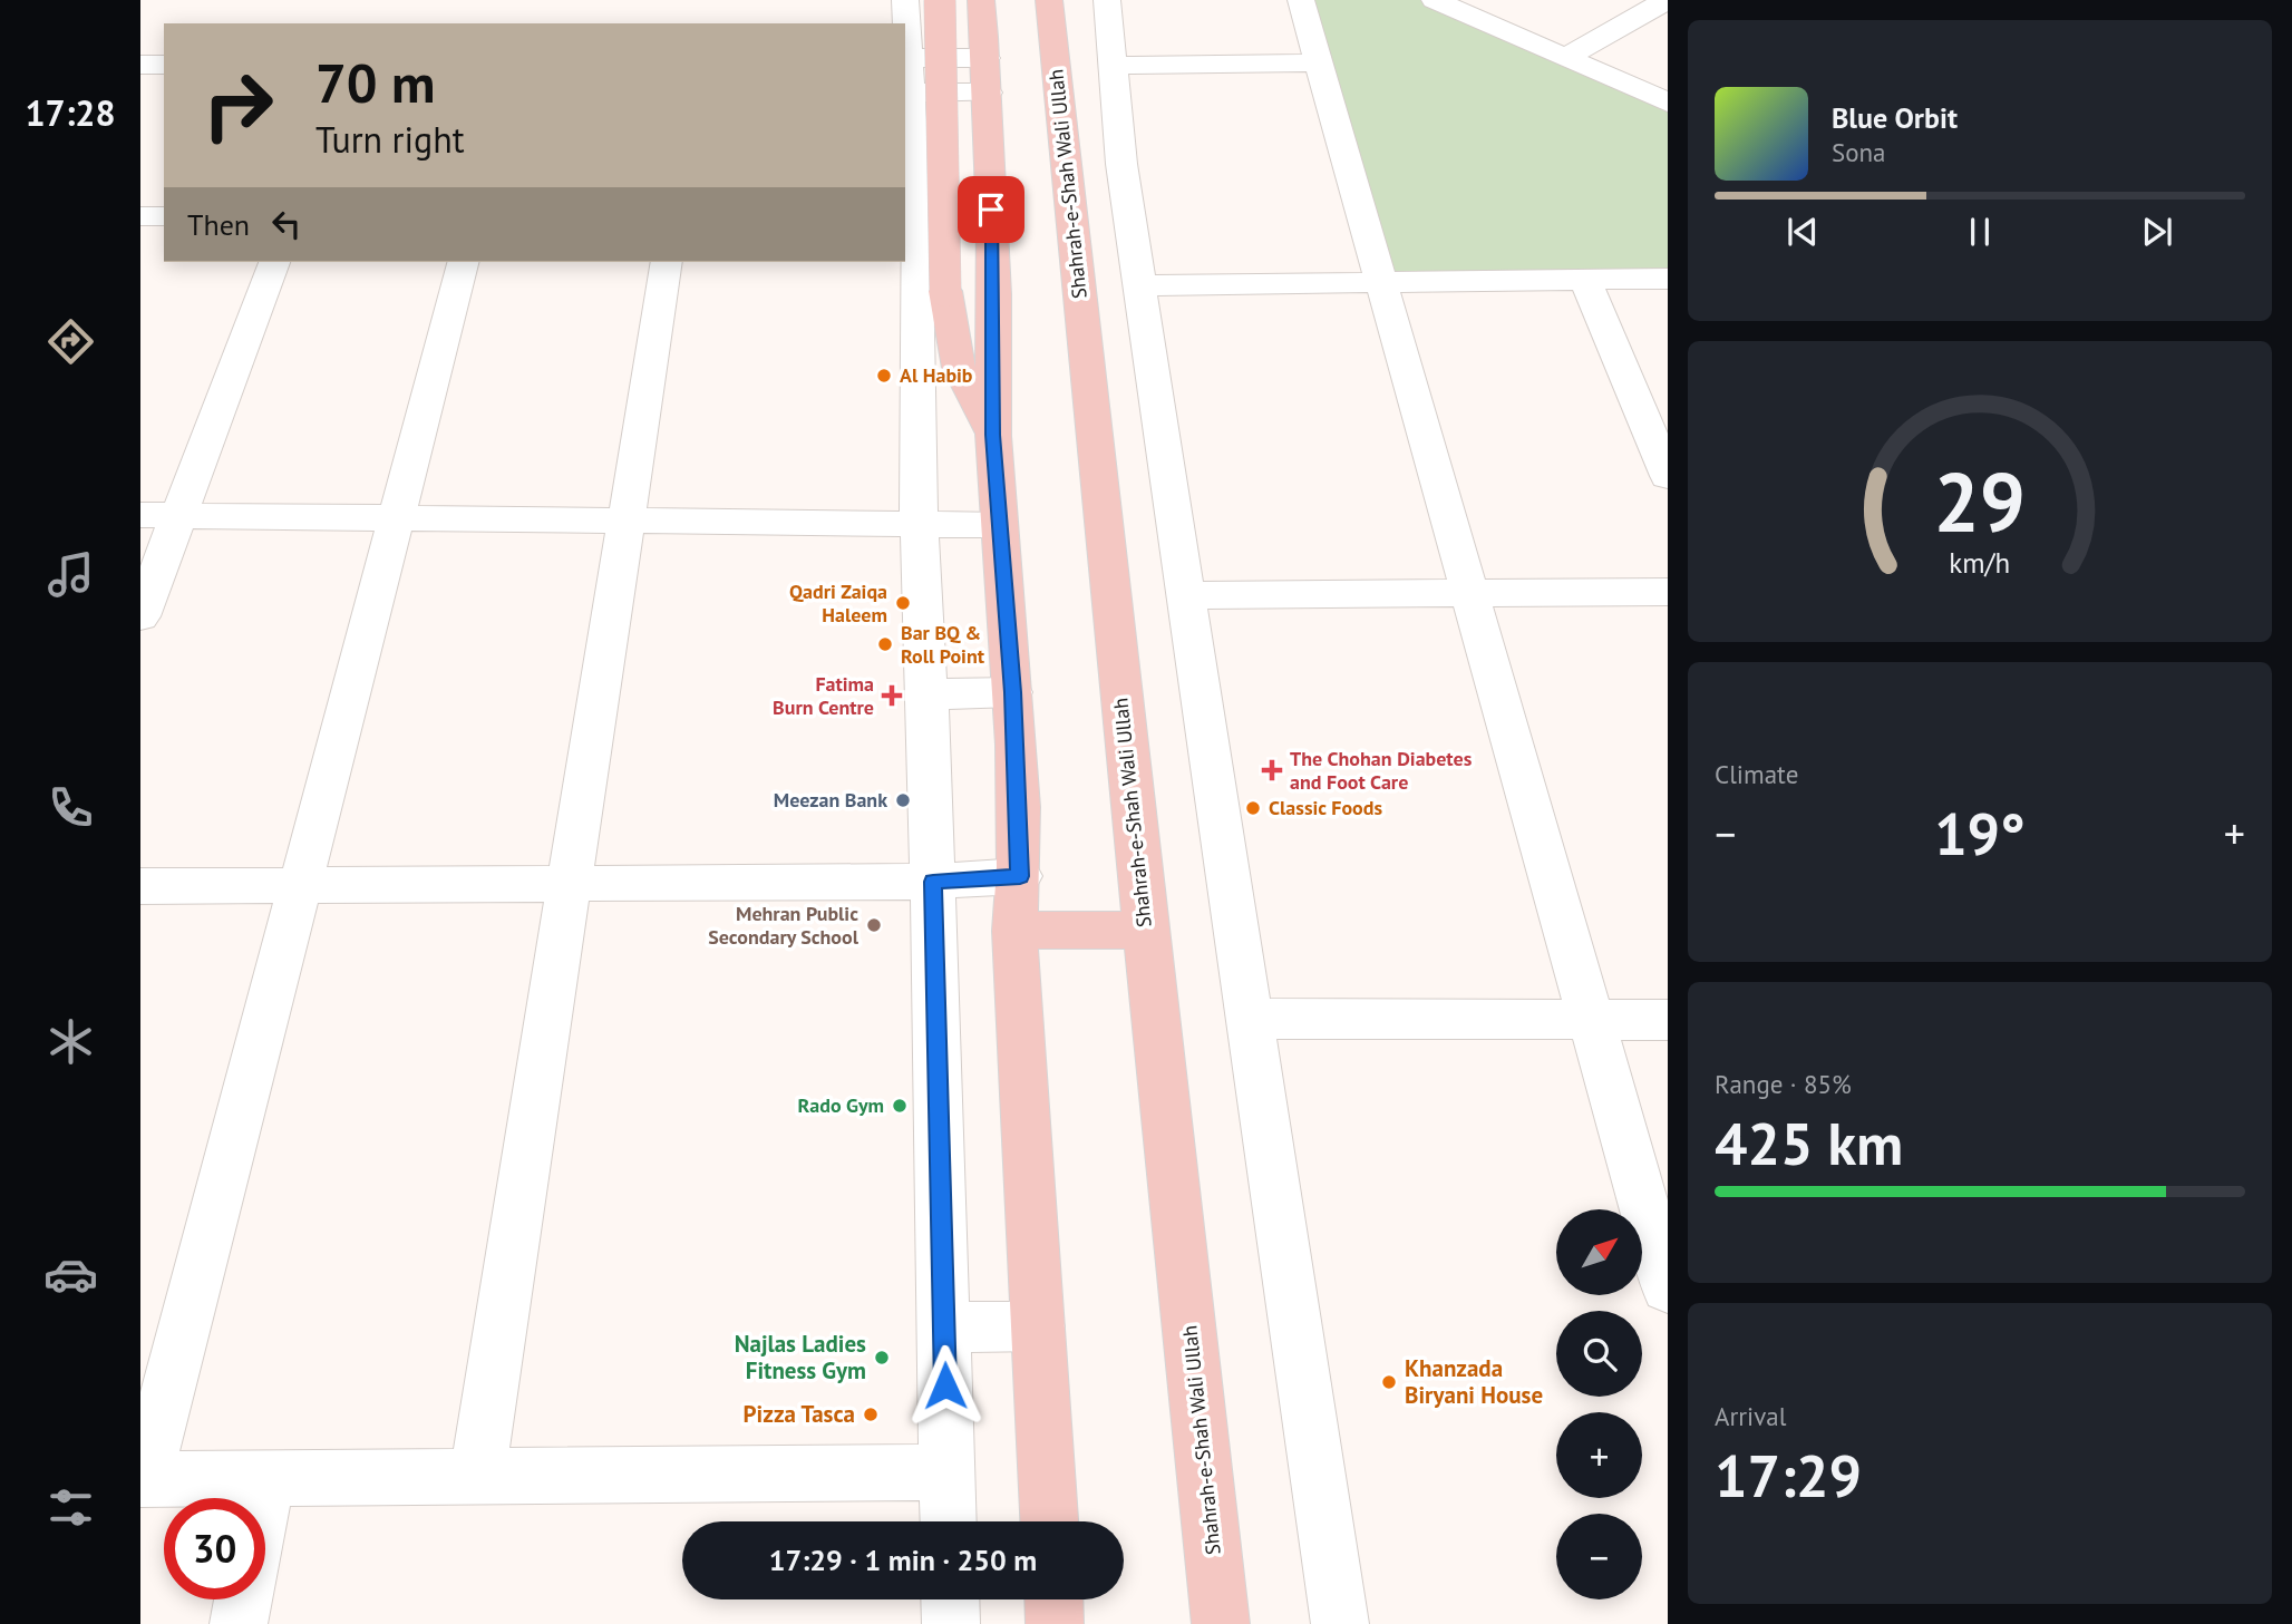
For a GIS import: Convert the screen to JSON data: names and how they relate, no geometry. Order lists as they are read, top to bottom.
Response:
{
  "streets": {
    "main road": ["Shahrah-e-Shah Wali Ullah"]
  },
  "places": {
    "other": [
      "Al Habib",
      "Qadri Zaiqa Haleem",
      "Bar BQ & Roll Point",
      "Meezan Bank",
      "Classic Foods",
      "Mehran Public Secondary School",
      "Rado Gym",
      "Najlas Ladies Fitness Gym",
      "Khanzada Biryani House",
      "Pizza Tasca"
    ],
    "health": ["Fatima Burn Centre", "The Chohan Diabetes and Foot Care"]
  },
  "north": "top right",
  "page": {
    "tabs": "17:28",
    "turn": ["70 m", "Turn right"],
    "song": ["Blue Orbit", "Sona"],
    "then": "Then",
    "tile": [
      "Climate",
      ["Range · 85%", "425 km"],
      ["Arrival", "17:29"]
    ],
    "heat": ["−", "19°", "+"],
    "map_buttons": ["+", "−"],
    "limit": "30",
    "trip": "17:29 · 1 min · 250 m",
    "gauge": ["29", "km/h"]
  }
}
